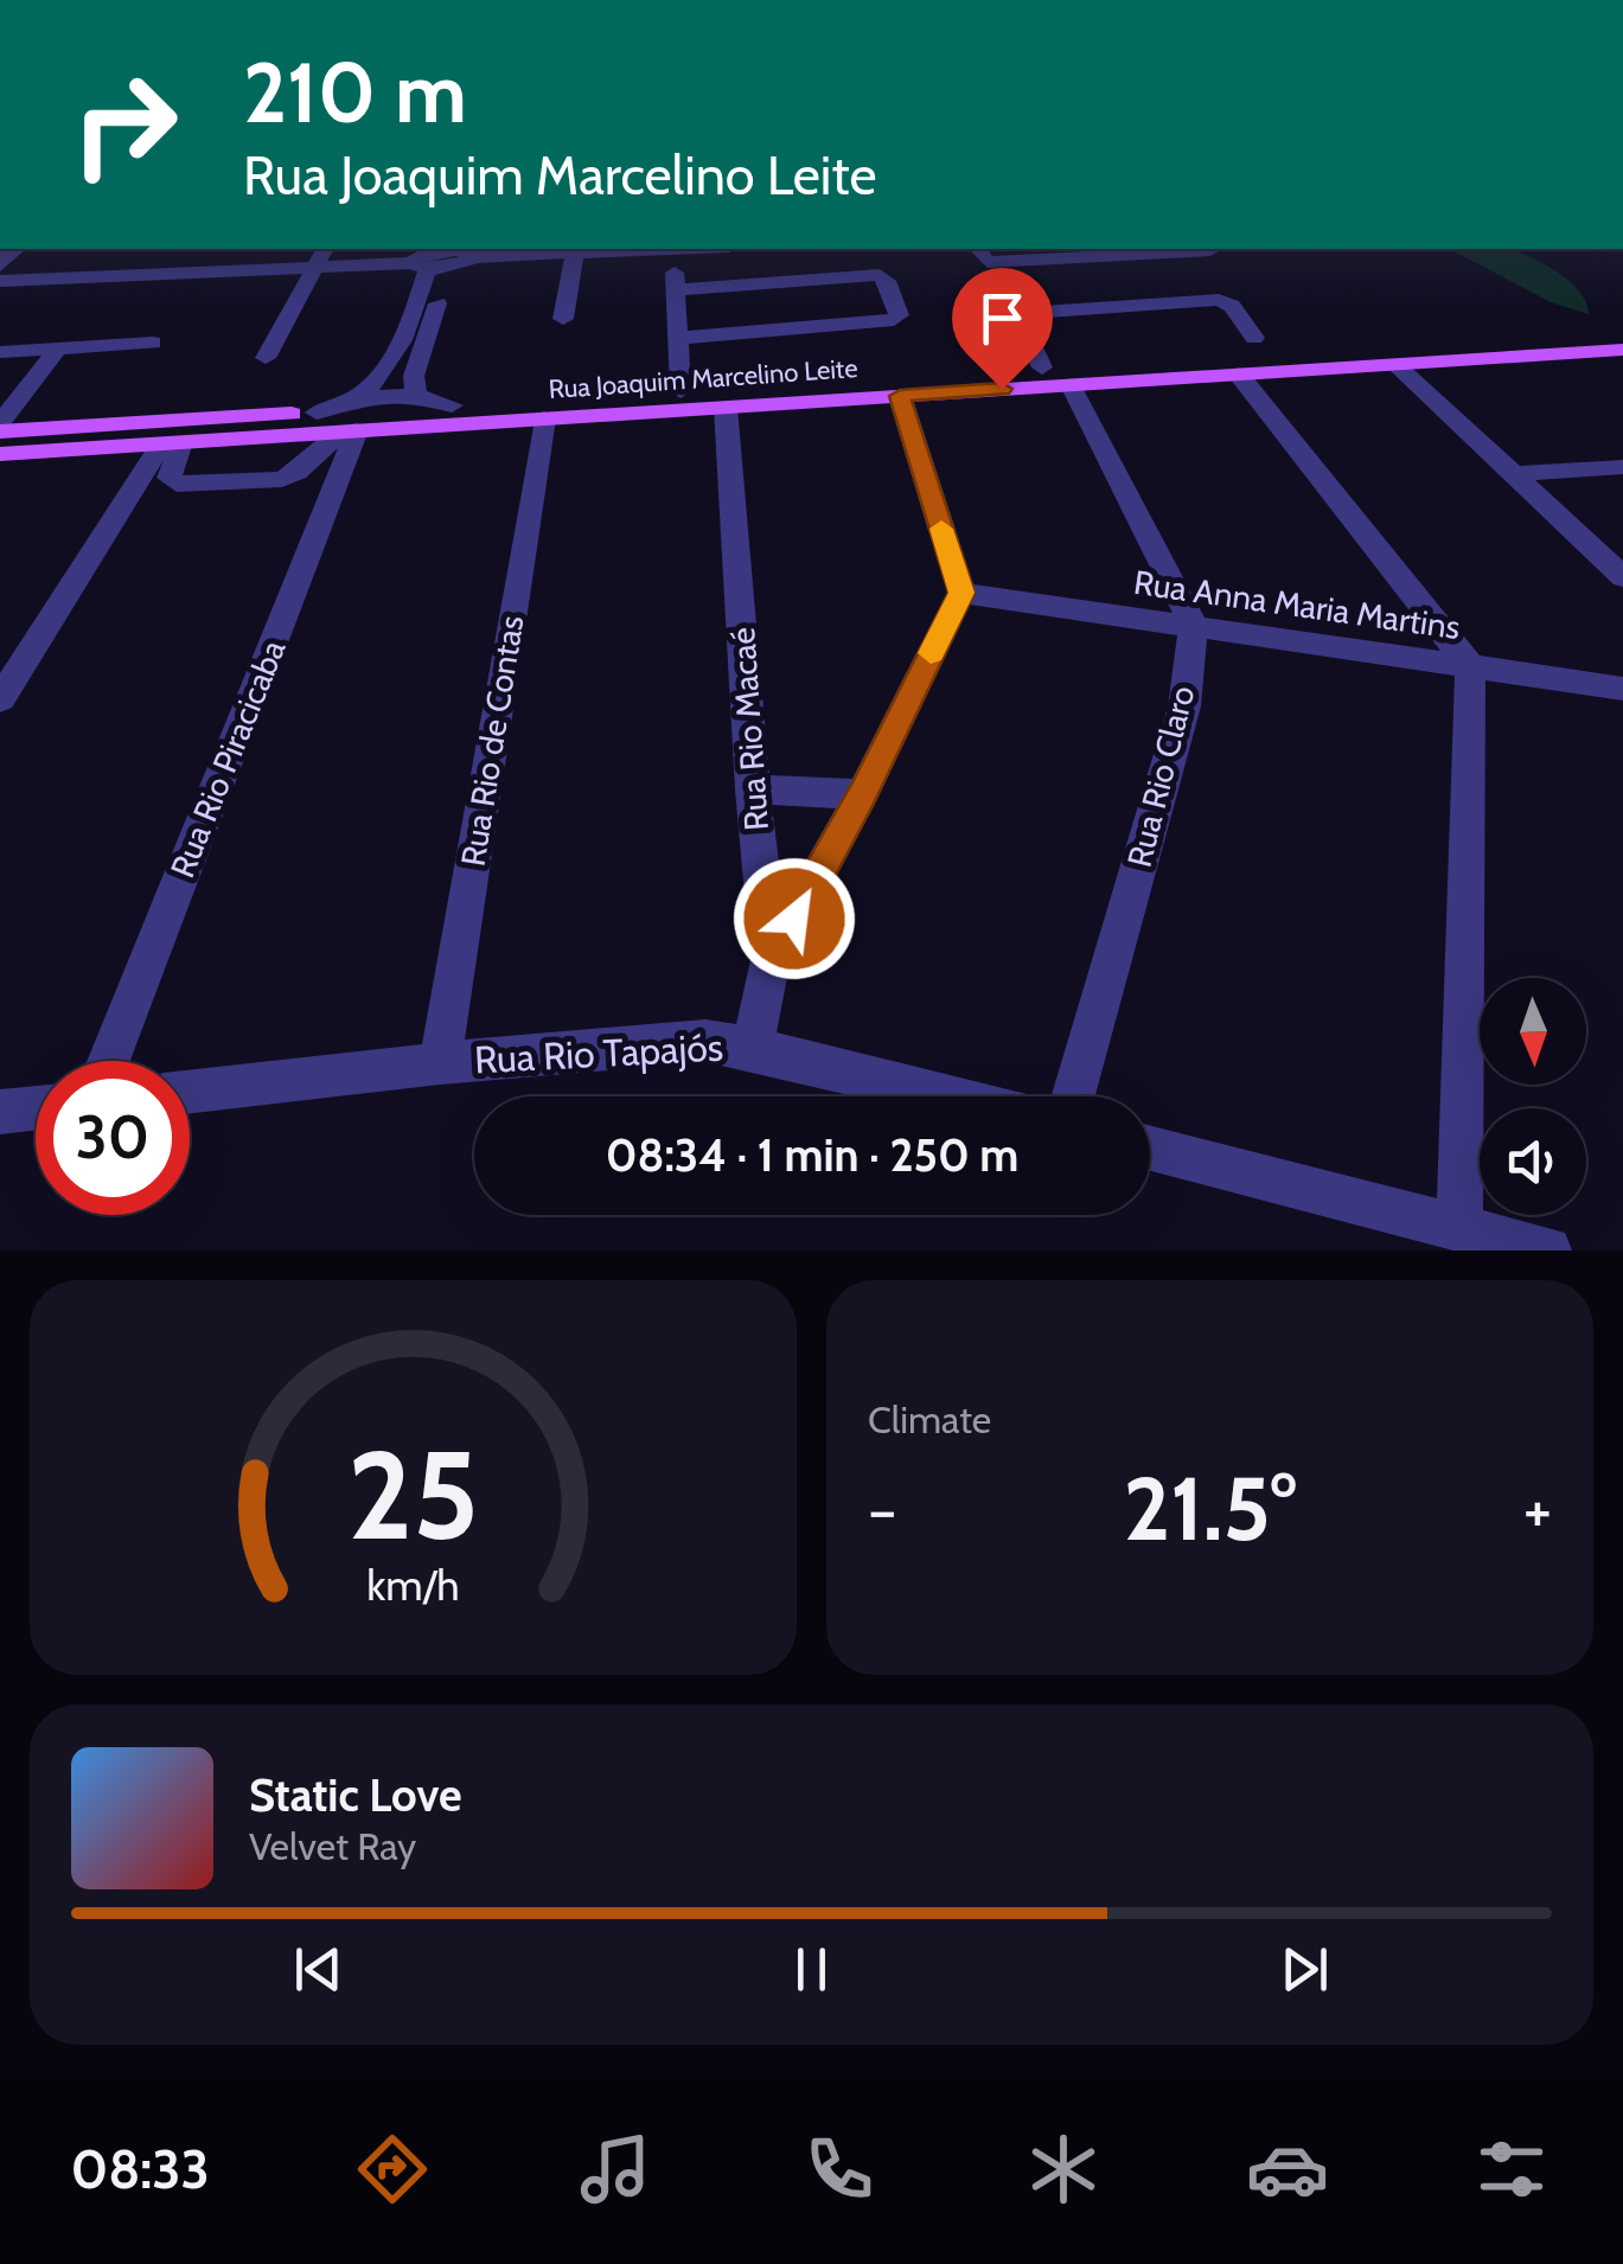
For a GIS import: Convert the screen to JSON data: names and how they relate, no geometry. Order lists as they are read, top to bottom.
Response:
{
  "streets": {
    "main road": ["Rua Joaquim Marcelino Leite"],
    "street": [
      "Rua Anna Maria Martins",
      "Rua Rio Macaé",
      "Rua Rio de Contas",
      "Rua Rio Piracicaba",
      "Rua Rio Claro",
      "Rua Rio Tapajós"
    ]
  },
  "crossings": [
    ["Rua Joaquim Marcelino Leite", "Rua Rio Macaé"],
    ["Rua Joaquim Marcelino Leite", "Rua Rio de Contas"],
    ["Rua Anna Maria Martins", "Rua Rio Claro"],
    ["Rua Rio Macaé", "Rua Rio Tapajós"],
    ["Rua Rio de Contas", "Rua Rio Tapajós"]
  ],
  "north": "bottom",
  "page": {
    "turn": ["210 m", "Rua Joaquim Marcelino Leite"],
    "limit": "30",
    "trip": "08:34 · 1 min · 250 m",
    "tile": "Climate",
    "heat": ["−", "21.5°", "+"],
    "song": ["Static Love", "Velvet Ray"],
    "tabs": "08:33",
    "gauge": ["25", "km/h"]
  }
}
